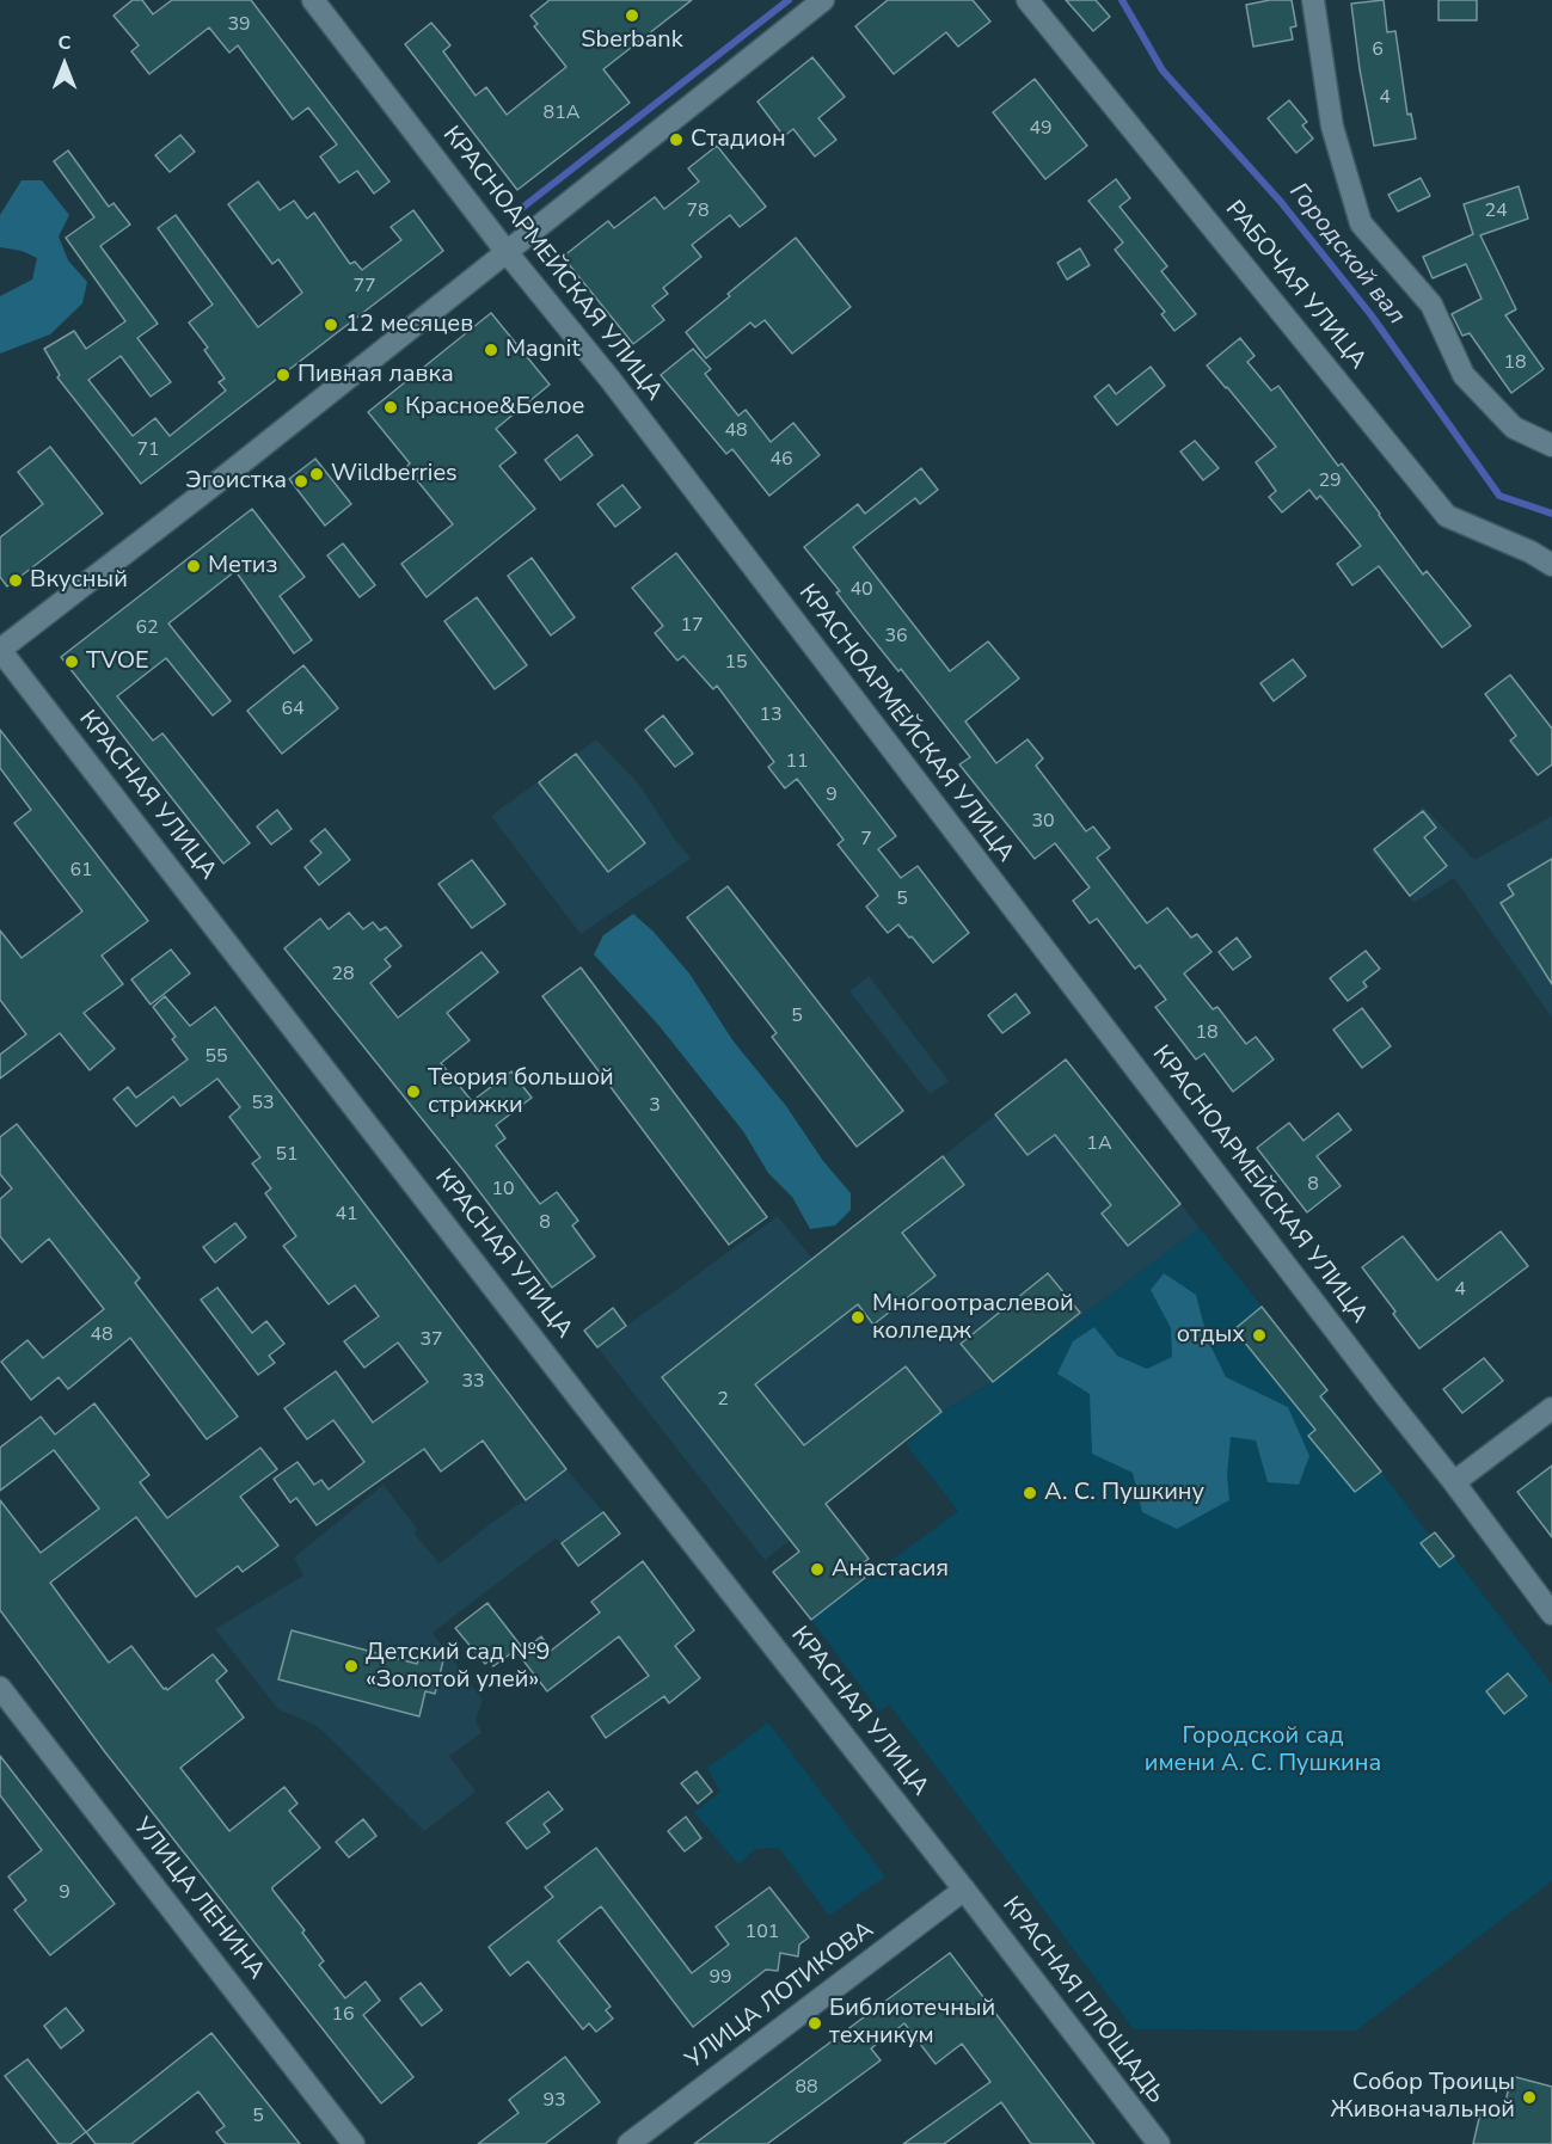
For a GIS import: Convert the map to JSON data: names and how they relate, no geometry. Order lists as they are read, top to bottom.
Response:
{
  "streets": {
    "street": [
      "КРАСНОАРМЕЙСКАЯ УЛИЦА",
      "РАБОЧАЯ УЛИЦА",
      "КРАСНАЯ УЛИЦА",
      "УЛИЦА ЛЕНИНА",
      "УЛИЦА ЛОТИКОВА",
      "КРАСНАЯ ПЛОЩАДЬ"
    ]
  },
  "crossings": [
    ["КРАСНАЯ УЛИЦА", "УЛИЦА ЛОТИКОВА"],
    ["КРАСНАЯ УЛИЦА", "КРАСНАЯ ПЛОЩАДЬ"],
    ["УЛИЦА ЛОТИКОВА", "КРАСНАЯ ПЛОЩАДЬ"]
  ],
  "water": ["Городской вал"],
  "parks": ["Городской сад имени А. С. Пушкина"],
  "places": [
    "Sberbank",
    "Стадион",
    "12 месяцев",
    "Magnit",
    "Пивная лавка",
    "Красное&Белое",
    "Wildberries",
    "Эгоистка",
    "Метиз",
    "Вкусный",
    "TVOE",
    "Теория большой стрижки",
    "Многоотраслевой колледж",
    "отдых",
    "А. С. Пушкину",
    "Анастасия",
    "Детский сад №9 «Золотой улей»",
    "Библиотечный техникум",
    "Собор Троицы Живоначальной"
  ],
  "house_numbers": [
    "39",
    "6",
    "4",
    "81А",
    "49",
    "78",
    "24",
    "77",
    "18",
    "48",
    "71",
    "46",
    "29",
    "40",
    "17",
    "62",
    "36",
    "15",
    "64",
    "13",
    "11",
    "9",
    "30",
    "7",
    "61",
    "5",
    "28",
    "5",
    "18",
    "55",
    "53",
    "3",
    "1А",
    "51",
    "8",
    "10",
    "41",
    "8",
    "4",
    "48",
    "37",
    "33",
    "2",
    "9",
    "101",
    "99",
    "16",
    "88",
    "93",
    "5"
  ],
  "north": "top"
}
